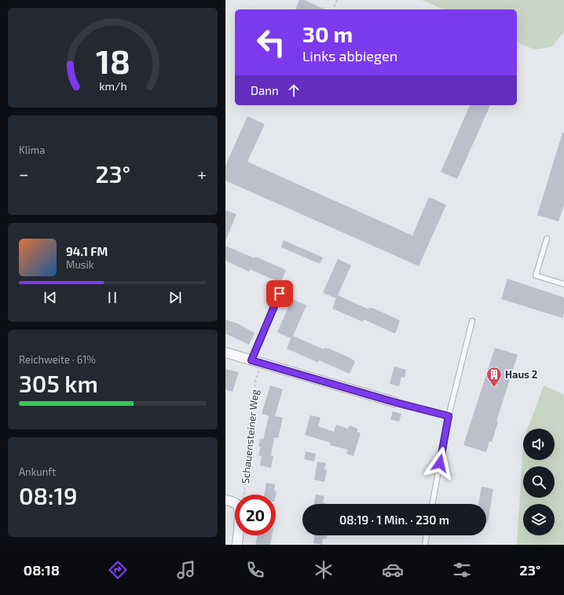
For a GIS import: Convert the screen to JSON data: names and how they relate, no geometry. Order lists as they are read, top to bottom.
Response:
{
  "streets": {
    "path": ["Schauensteiner Weg"]
  },
  "places": {
    "building": ["Haus 2"]
  },
  "page": {
    "turn": ["30 m", "Links abbiegen"],
    "then": "Dann",
    "tile": [
      "Klima",
      ["Reichweite · 61%", "305 km"],
      ["Ankunft", "08:19"]
    ],
    "heat": ["−", "23°", "+"],
    "song": ["94.1 FM", "Musik"],
    "limit": "20",
    "trip": "08:19 · 1 Min. · 230 m",
    "tabs": ["08:18", "23°"],
    "gauge": ["18", "km/h"]
  }
}
